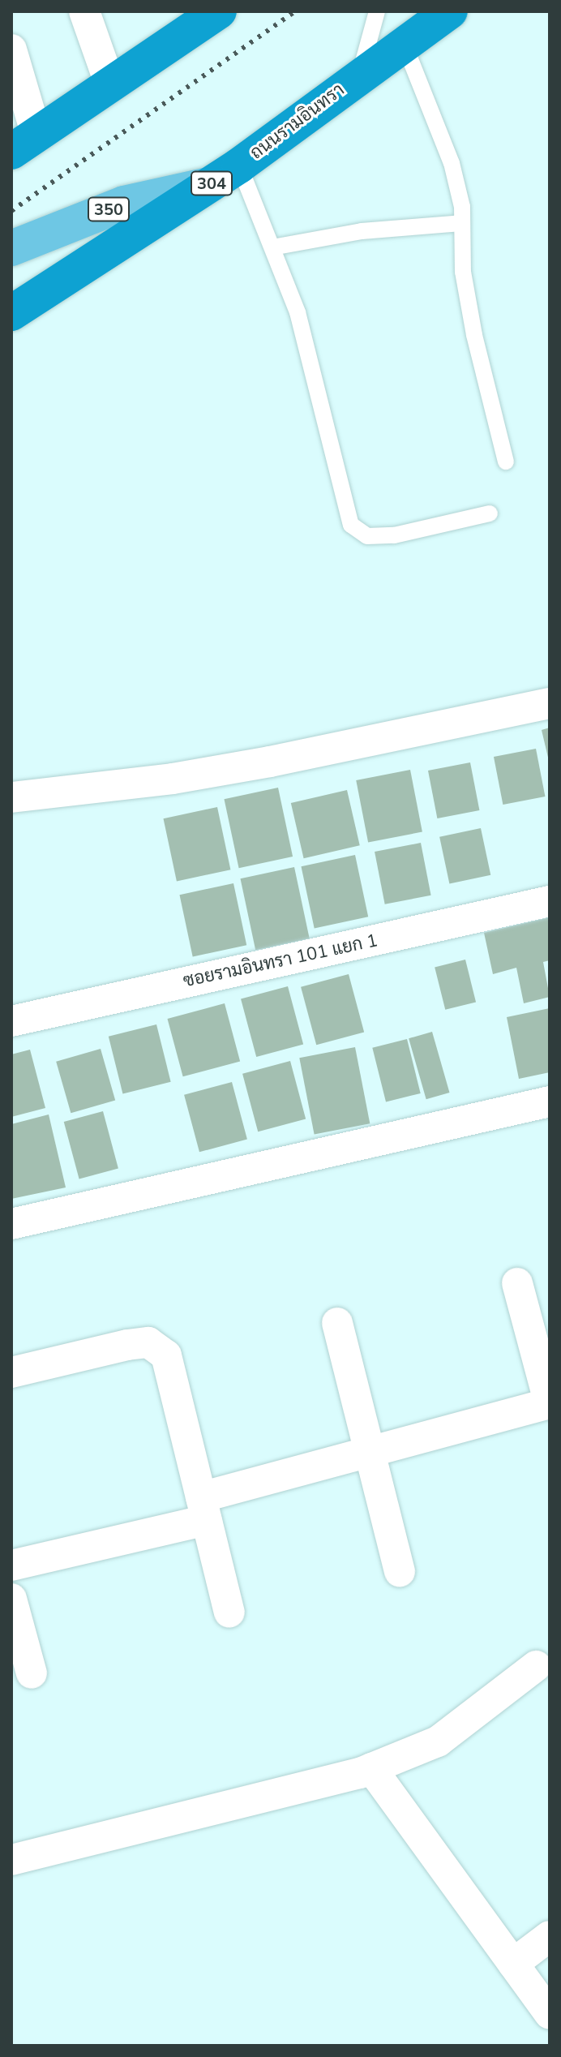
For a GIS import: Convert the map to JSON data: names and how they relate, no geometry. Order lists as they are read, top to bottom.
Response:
{
  "streets": {
    "highway": ["ถนนรามอินทรา", "304"],
    "main road": ["350"],
    "street": ["ซอยรามอินทรา 101 แยก 1"]
  },
  "crossings": [
    ["ถนนรามอินทรา", "350"]
  ]
}
